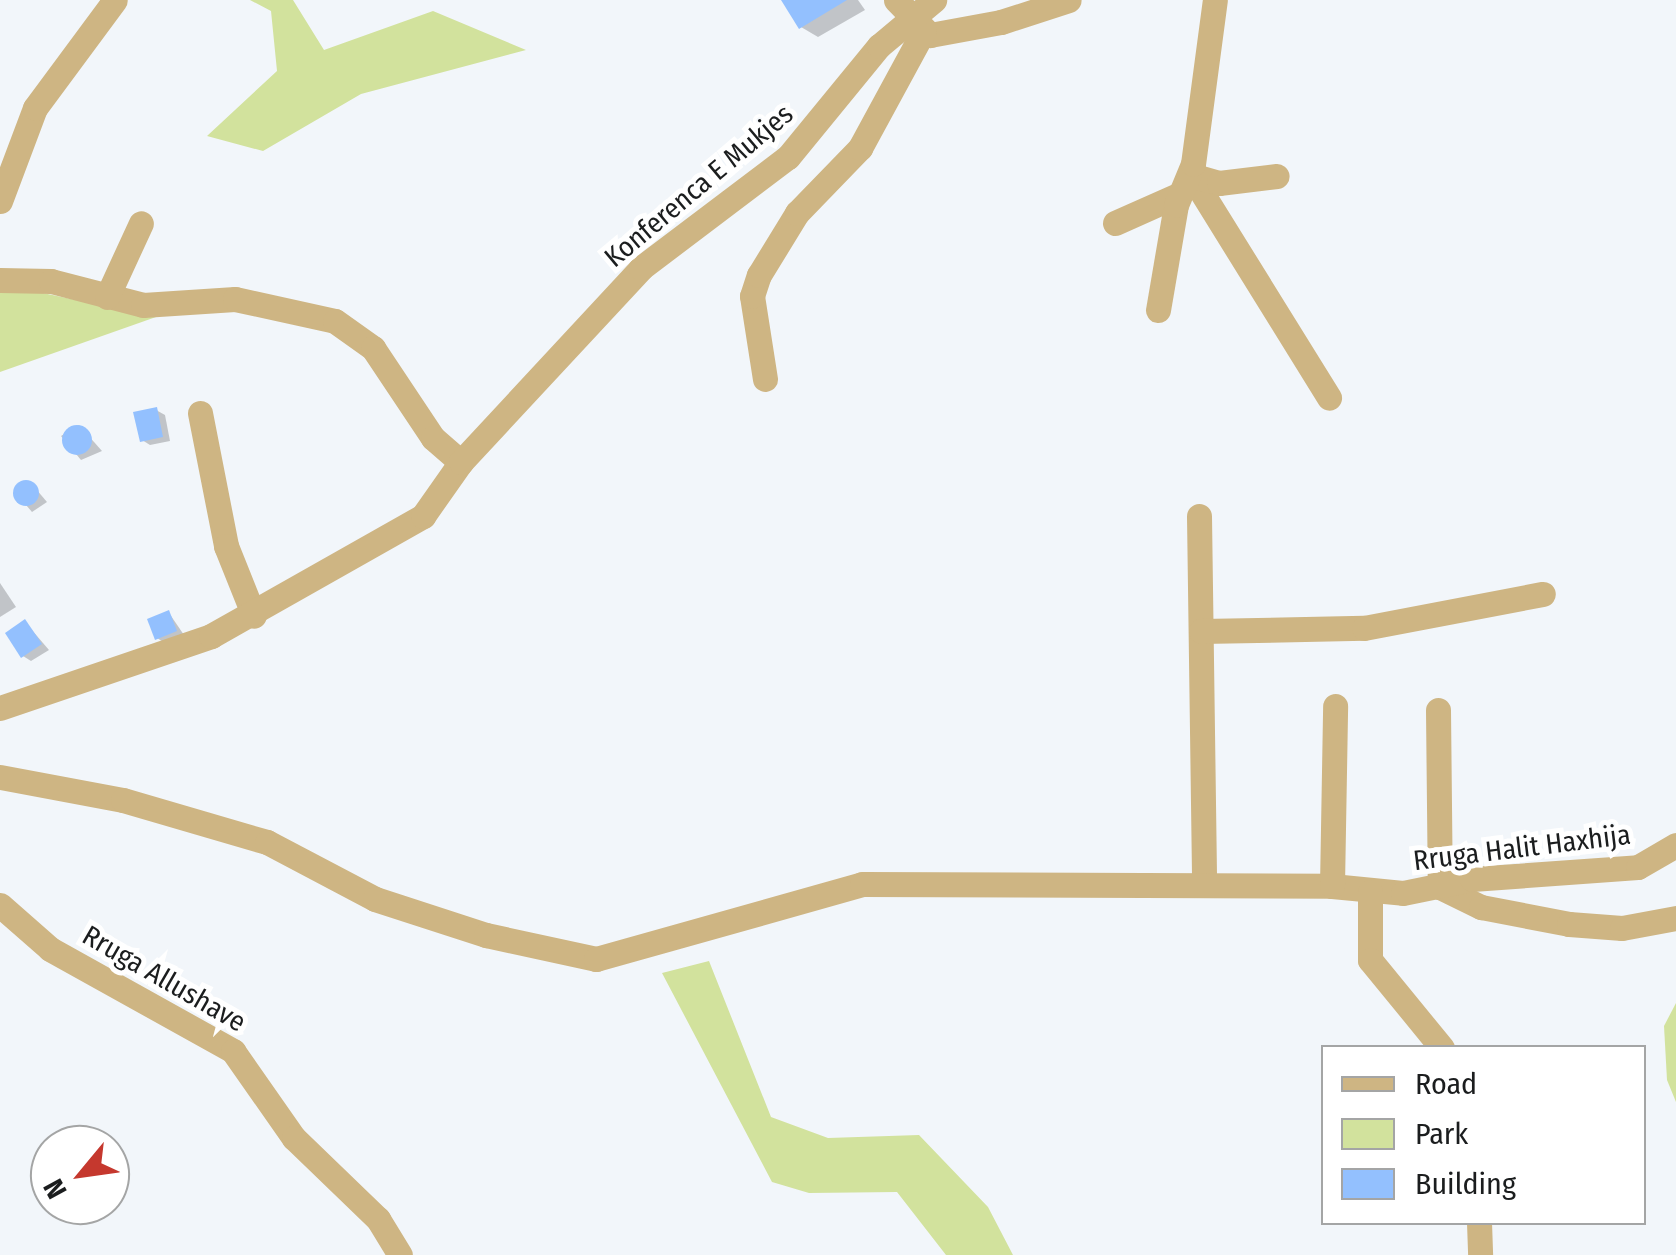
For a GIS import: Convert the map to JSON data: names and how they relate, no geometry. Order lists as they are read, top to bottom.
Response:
{
  "streets": {
    "street": ["Konferenca E Mukjes", "Rruga Halit Haxhija", "Rruga Allushave"]
  },
  "legend": ["Road", "Park", "Building"],
  "north": "bottom left"
}
